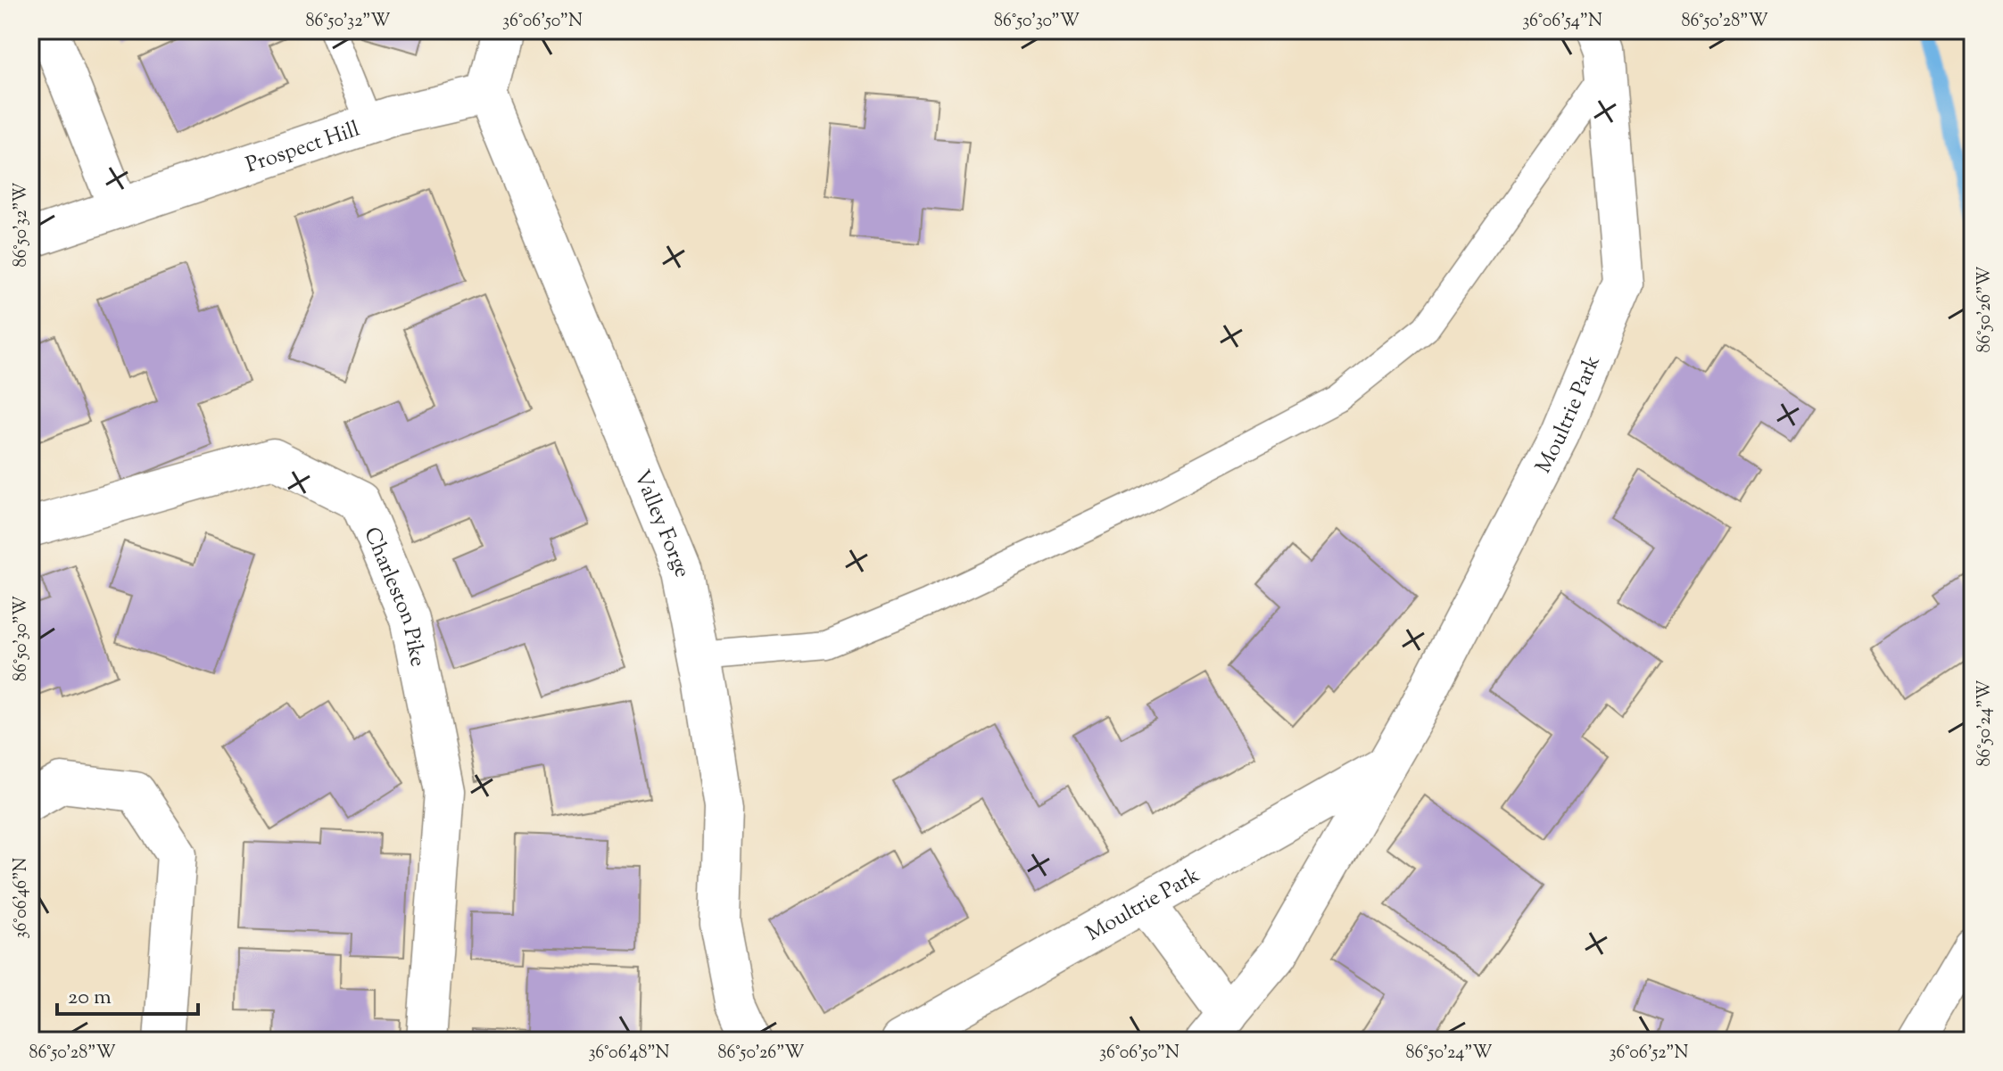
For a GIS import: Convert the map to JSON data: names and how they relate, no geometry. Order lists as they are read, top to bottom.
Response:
{
  "streets": {
    "street": [
      "Prospect Hill",
      "Moultrie Park",
      "Valley Forge",
      "Charleston Pike"
    ]
  },
  "crossings": [
    ["Prospect Hill", "Valley Forge"]
  ],
  "scale_bar": "20 m",
  "coordinates": [
    "86°50'32\"W",
    "36°06'50\"N",
    "86°50'30\"W",
    "36°06'54\"N",
    "86°50'28\"W",
    "86°50'26\"W",
    "86°50'24\"W",
    "36°06'46\"N",
    "36°06'48\"N",
    "36°06'52\"N"
  ]
}
